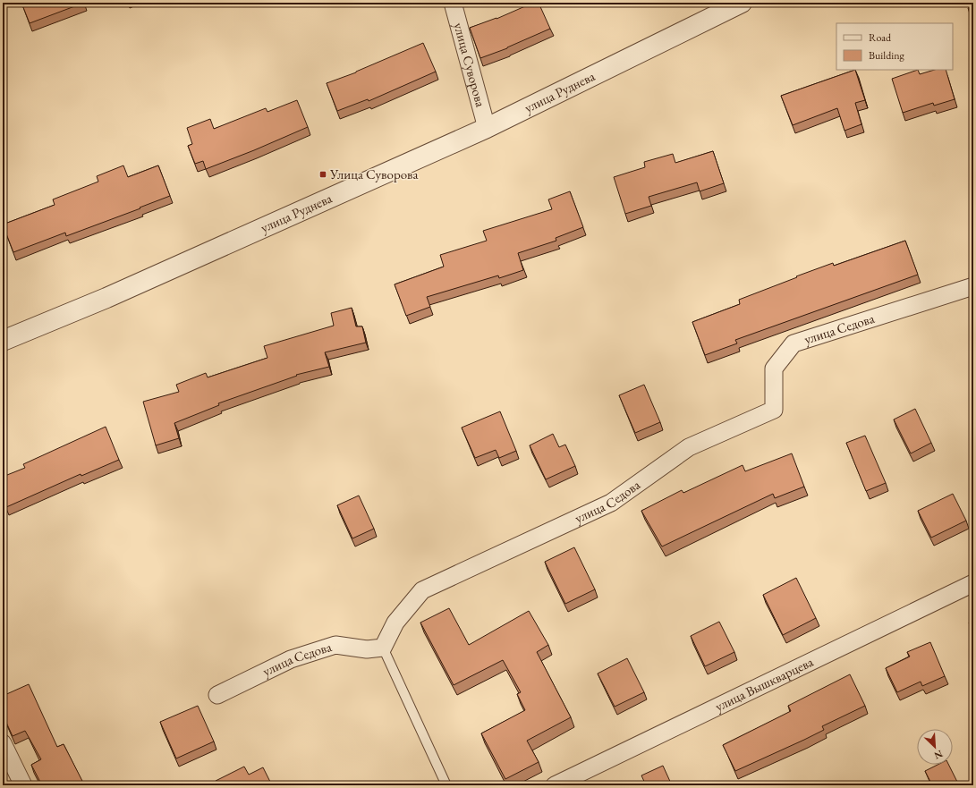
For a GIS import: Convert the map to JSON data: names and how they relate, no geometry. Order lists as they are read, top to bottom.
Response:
{
  "streets": {
    "street": [
      "улица Суворова",
      "улица Руднева",
      "улица Седова",
      "улица Вышкварцева"
    ]
  },
  "crossings": [
    ["улица Суворова", "улица Руднева"]
  ],
  "places": {
    "transit": ["Улица Суворова"]
  },
  "legend": ["Road", "Building"],
  "north": "bottom right"
}
